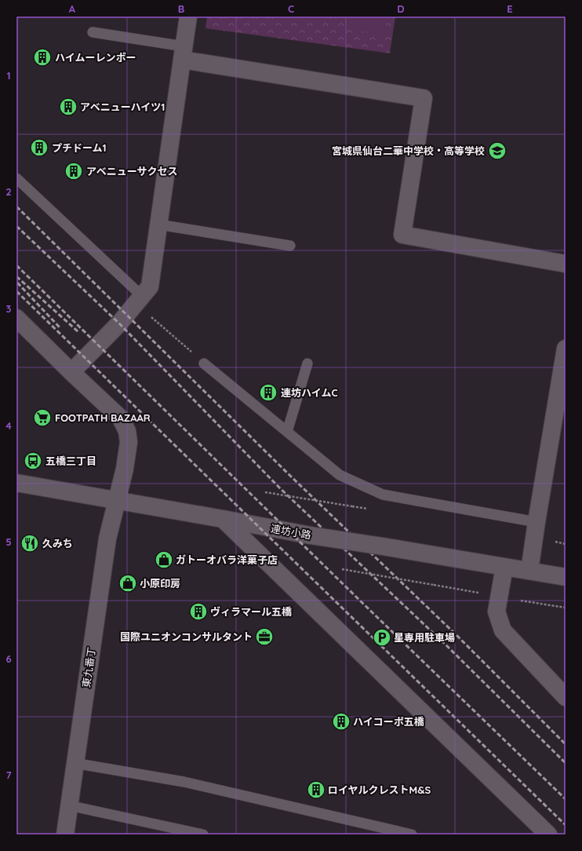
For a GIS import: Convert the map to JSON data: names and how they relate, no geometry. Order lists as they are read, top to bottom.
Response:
{
  "streets": {
    "street": ["連坊小路", "東九番丁"]
  },
  "crossings": [
    ["連坊小路", "東九番丁"]
  ],
  "places": {
    "building": [
      "ハイムーレンボー",
      "アベニューハイツ1",
      "プチドーム1",
      "アベニューサクセス",
      "連坊ハイムC",
      "ヴィラマール五橋",
      "ハイコーポ五橋",
      "ロイヤルクレストM&S"
    ],
    "school or university": ["宮城県仙台二華中学校・高等学校"],
    "supermarket": ["FOOTPATH BAZAAR"],
    "bus stop": ["五橋三丁目"],
    "restaurant": ["久みち"],
    "shop": ["ガトーオバラ洋菓子店", "小原印房"],
    "office": ["国際ユニオンコンサルタント"],
    "parking": ["星専用駐車場"]
  },
  "grid": {
    "columns": [
      "A",
      "B",
      "C",
      "D",
      "E"
    ],
    "rows": [
      "1",
      "2",
      "3",
      "4",
      "5",
      "6",
      "7"
    ]
  }
}
